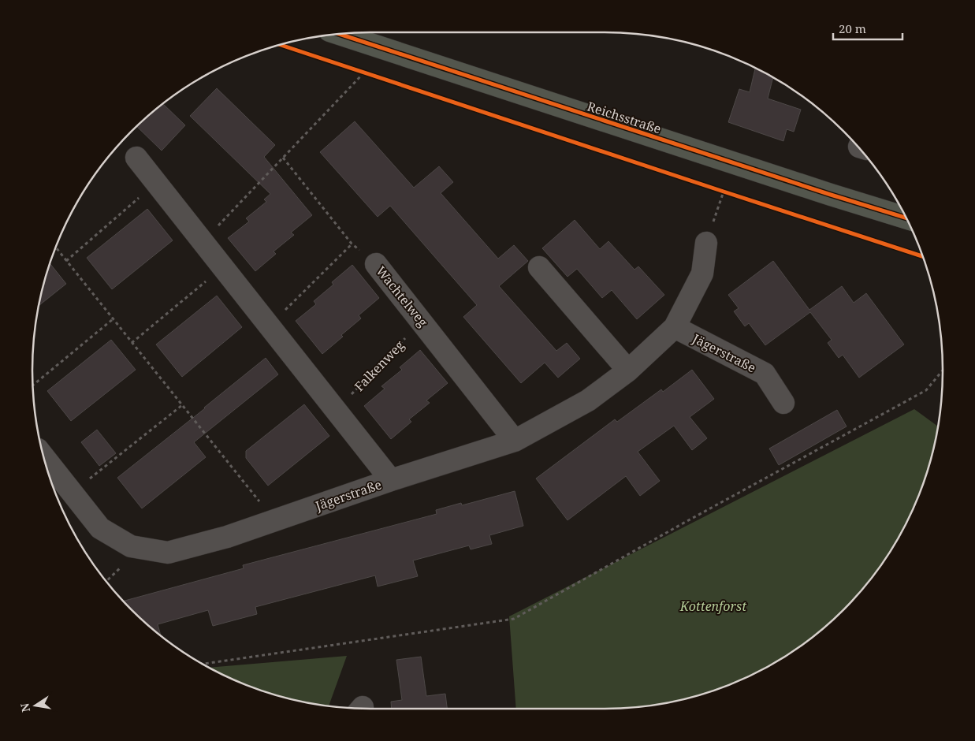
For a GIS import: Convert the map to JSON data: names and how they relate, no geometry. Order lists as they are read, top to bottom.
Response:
{
  "streets": {
    "main road": ["Reichsstraße"],
    "street": ["Wachtelweg", "Jägerstraße"],
    "path": ["Falkenweg"]
  },
  "crossings": [
    ["Wachtelweg", "Jägerstraße"],
    ["Wachtelweg", "Falkenweg"]
  ],
  "parks": ["Kottenforst"],
  "scale_bar": "20 m",
  "north": "left"
}
